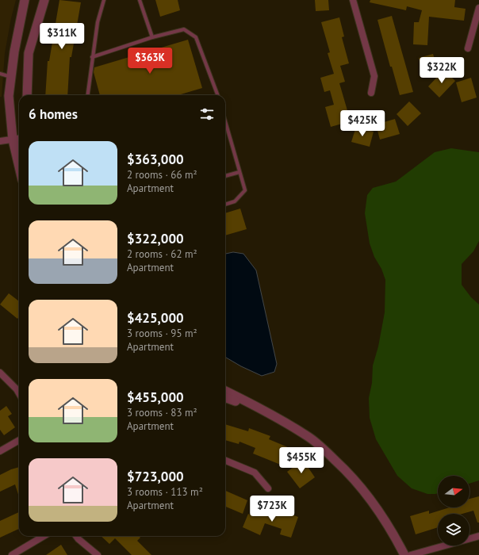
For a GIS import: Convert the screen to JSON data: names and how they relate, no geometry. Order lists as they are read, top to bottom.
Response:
{
  "north": "right",
  "page": {
    "price": [
      "$311K",
      "$363K",
      "$322K",
      "$425K",
      "$455K",
      "$723K"
    ],
    "heading": "6 homes",
    "list": [
      {
        "name": "$363,000",
        "note": "2 rooms · 66 m² · Apartment"
      },
      {
        "name": "$322,000",
        "note": "2 rooms · 62 m² · Apartment"
      },
      {
        "name": "$425,000",
        "note": "3 rooms · 95 m² · Apartment"
      },
      {
        "name": "$455,000",
        "note": "3 rooms · 83 m² · Apartment"
      },
      {
        "name": "$723,000",
        "note": "3 rooms · 113 m² · Apartment"
      }
    ]
  }
}
